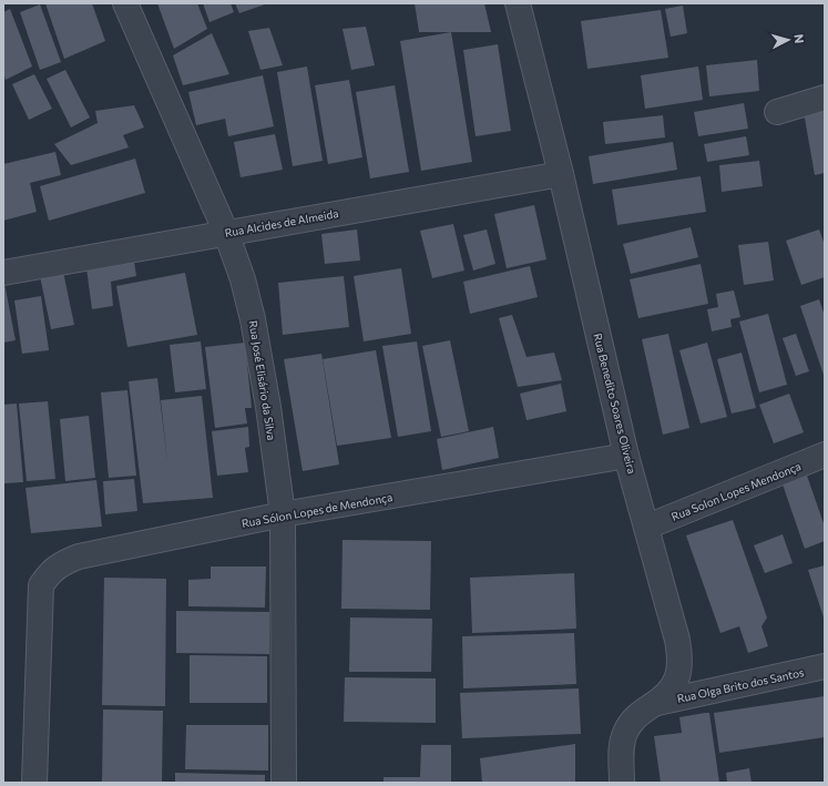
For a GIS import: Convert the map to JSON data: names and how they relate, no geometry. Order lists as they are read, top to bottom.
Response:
{
  "streets": {
    "street": [
      "Rua Alcides de Almeida",
      "Rua José Elisário da Silva",
      "Rua Benedito Soares Oliveira",
      "Rua Solon Lopes Mendonça",
      "Rua Sólon Lopes de Mendonça",
      "Rua Olga Brito dos Santos"
    ]
  },
  "crossings": [
    ["Rua Alcides de Almeida", "Rua José Elisário da Silva"],
    ["Rua Alcides de Almeida", "Rua Benedito Soares Oliveira"],
    ["Rua José Elisário da Silva", "Rua Sólon Lopes de Mendonça"],
    ["Rua Benedito Soares Oliveira", "Rua Solon Lopes Mendonça"],
    ["Rua Benedito Soares Oliveira", "Rua Sólon Lopes de Mendonça"],
    ["Rua Benedito Soares Oliveira", "Rua Olga Brito dos Santos"]
  ],
  "north": "right"
}
